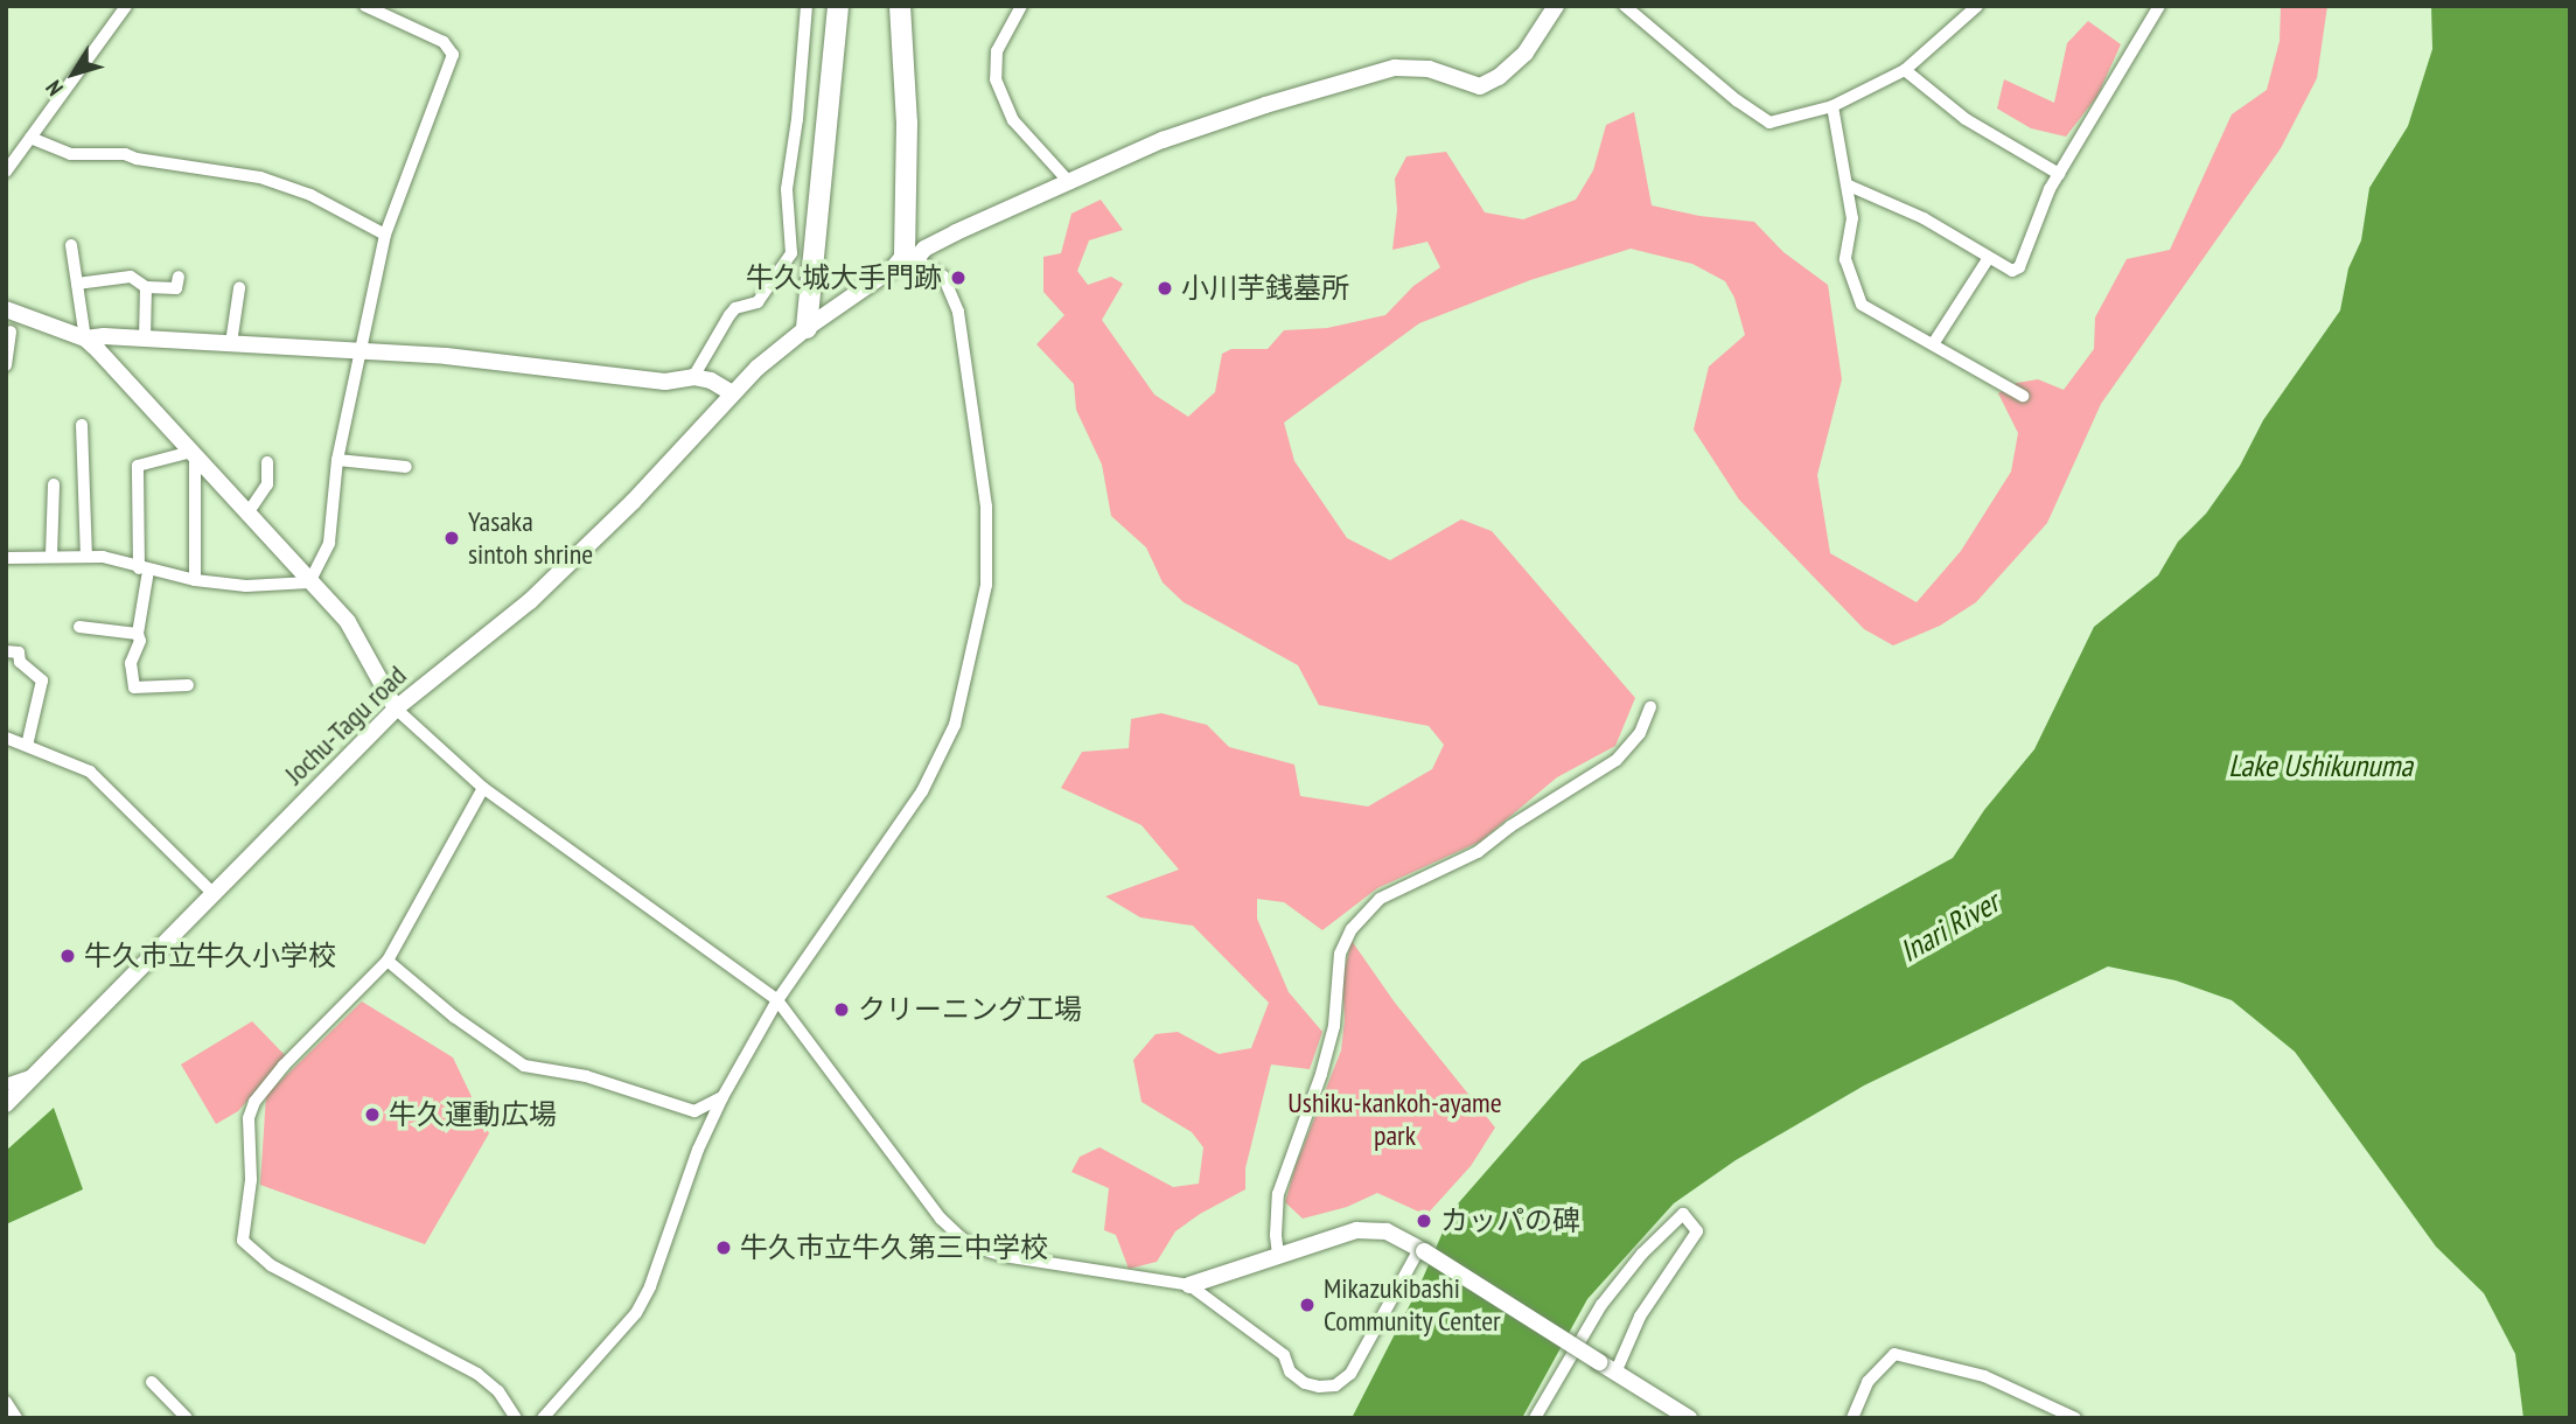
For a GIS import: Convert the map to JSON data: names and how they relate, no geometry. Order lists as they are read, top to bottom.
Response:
{
  "streets": {
    "street": ["Jochu-Tagu road"]
  },
  "water": ["Lake Ushikunuma", "Inari River"],
  "parks": ["Ushiku-kankoh-ayame park"],
  "places": [
    "牛久城大手門跡",
    "小川芋銭墓所",
    "Yasaka sintoh shrine",
    "牛久市立牛久小学校",
    "クリーニング工場",
    "牛久運動広場",
    "カッパの碑",
    "牛久市立牛久第三中学校",
    "Mikazukibashi Community Center"
  ],
  "north": "bottom left"
}
